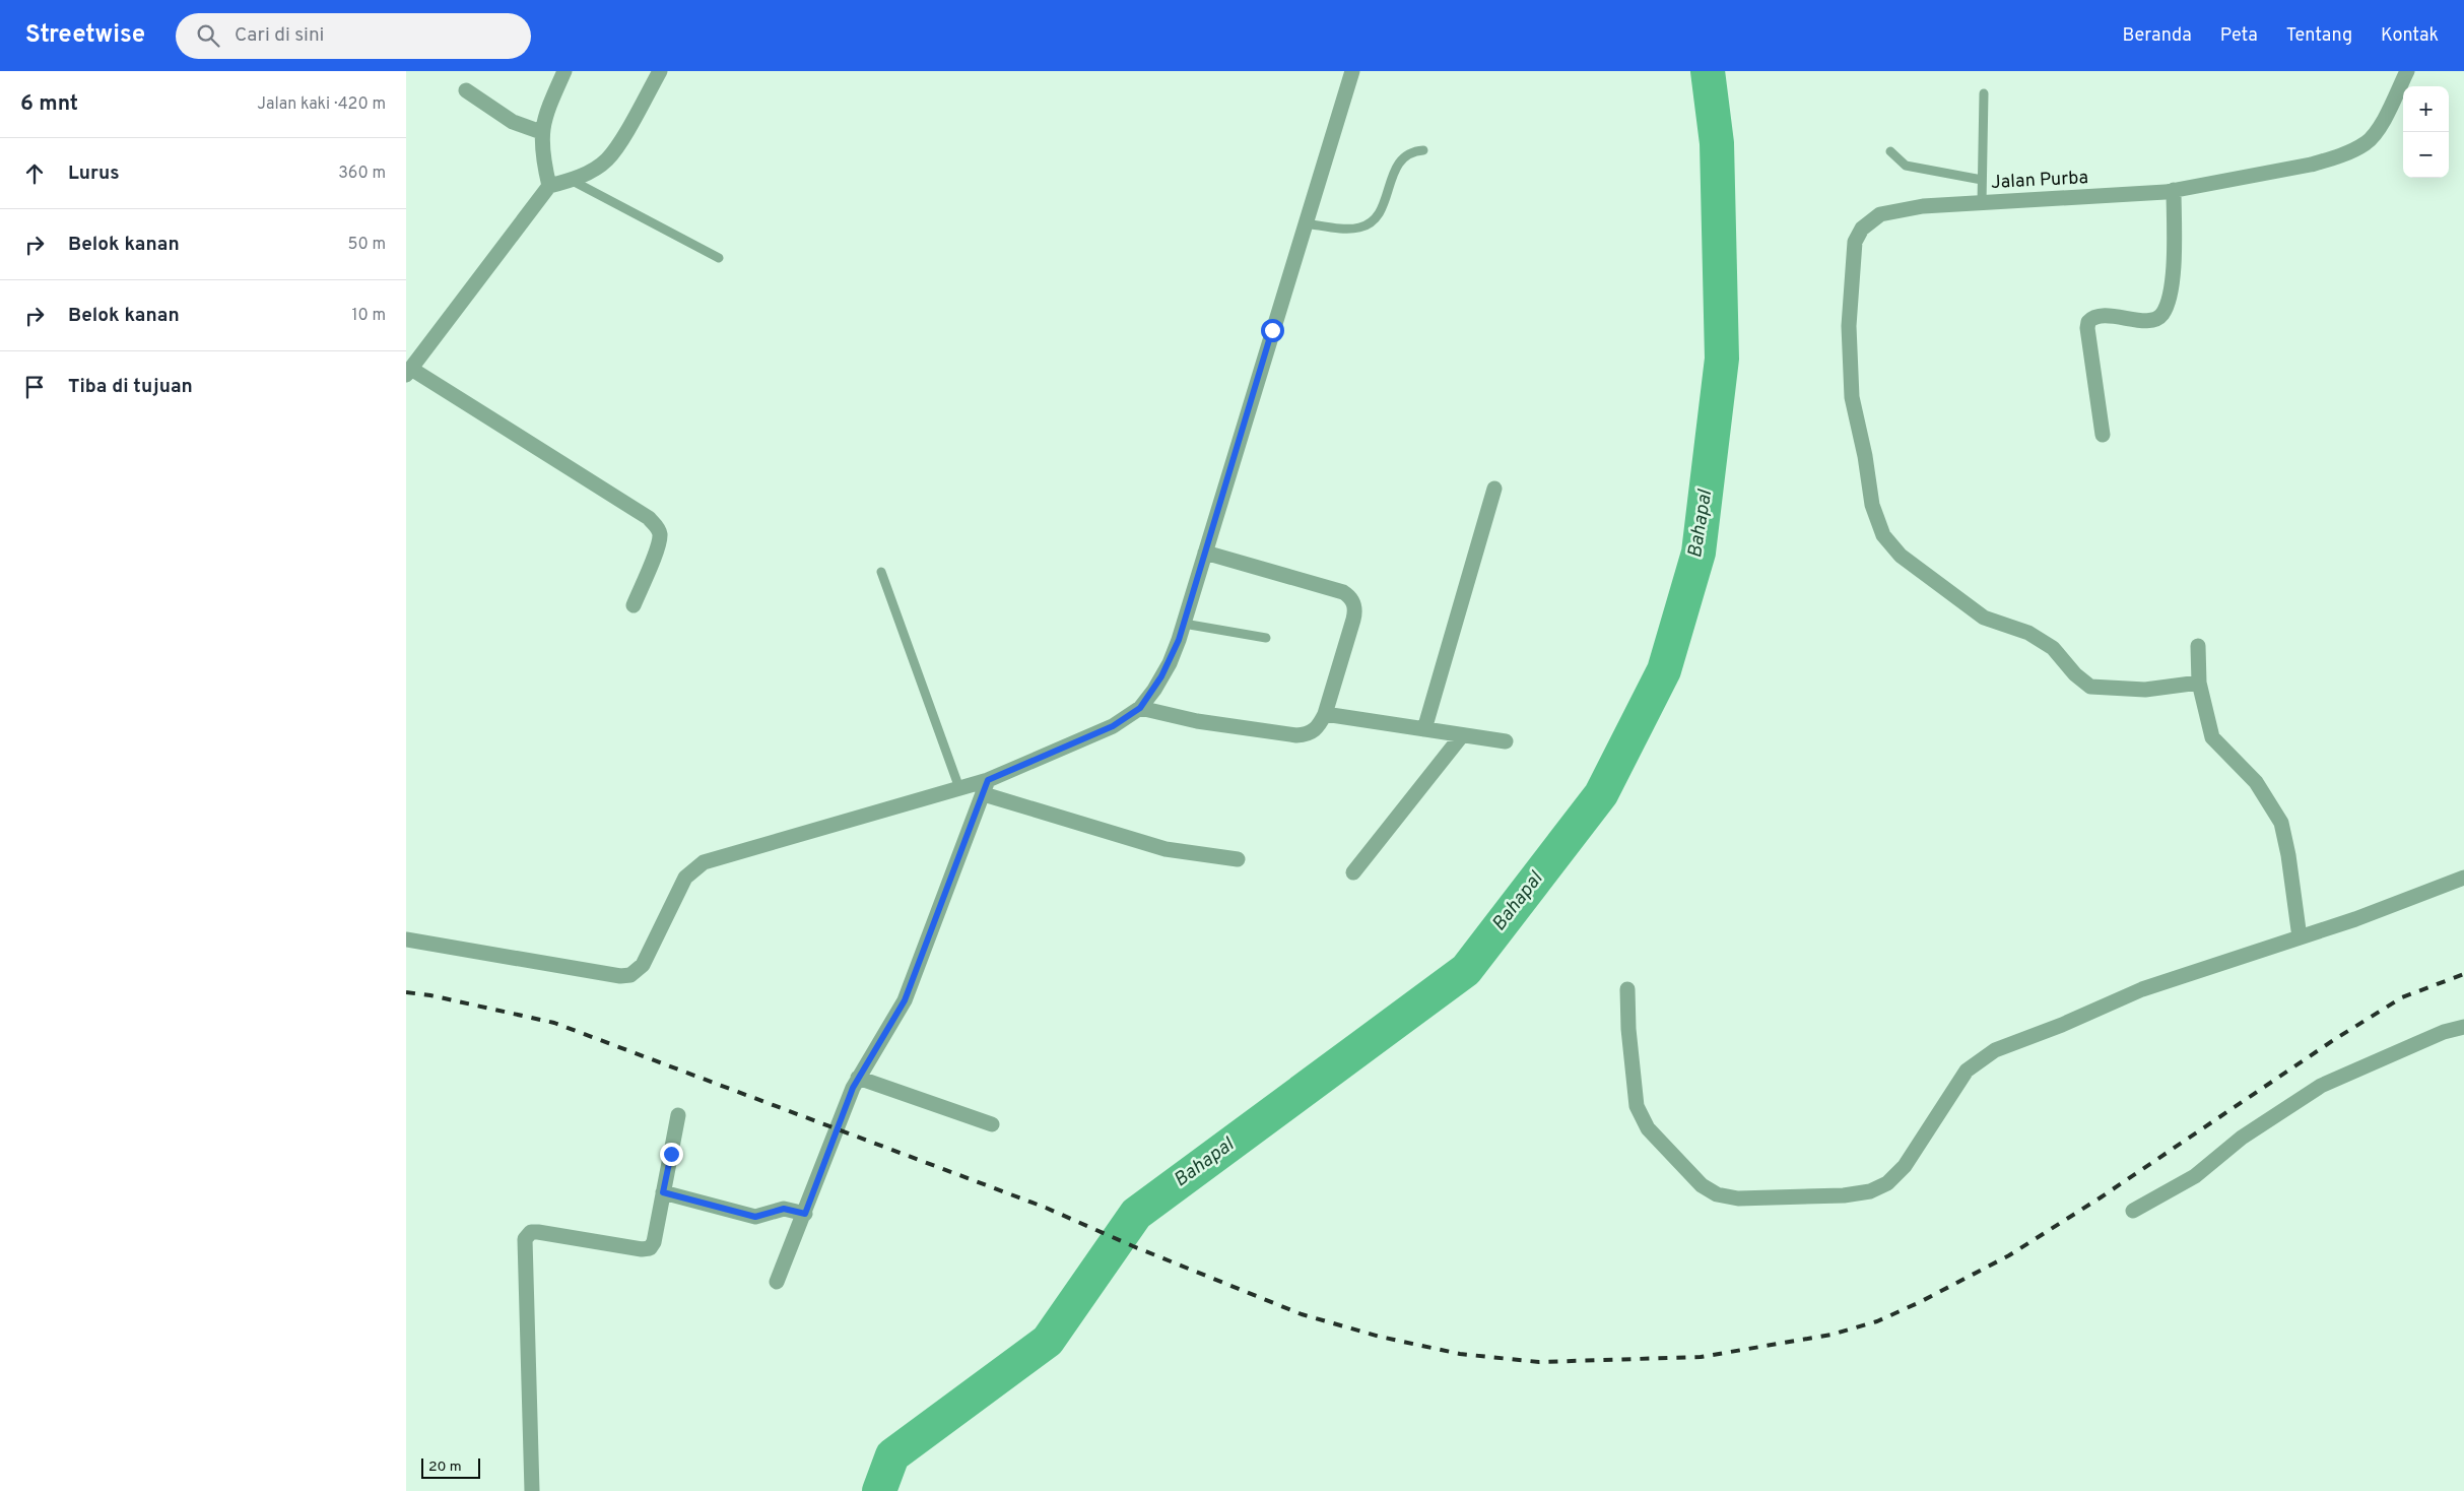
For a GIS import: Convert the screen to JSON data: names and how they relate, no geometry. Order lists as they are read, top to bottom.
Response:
{
  "streets": {
    "street": ["Jalan Purba"]
  },
  "water": ["Bahapal"],
  "scale_bar": "20 m",
  "page": {
    "header": "Streetwise",
    "search": "Cari di sini",
    "nav": [
      "Beranda",
      "Peta",
      "Tentang",
      "Kontak"
    ],
    "heading": ["6 mnt", "Jalan kaki · 420 m"],
    "map_buttons": ["+", "−"],
    "list": [
      ["Lurus", "360 m"],
      ["Belok kanan", "50 m"],
      ["Belok kanan", "10 m"],
      "Tiba di tujuan"
    ],
    "scale": "20 m"
  }
}
